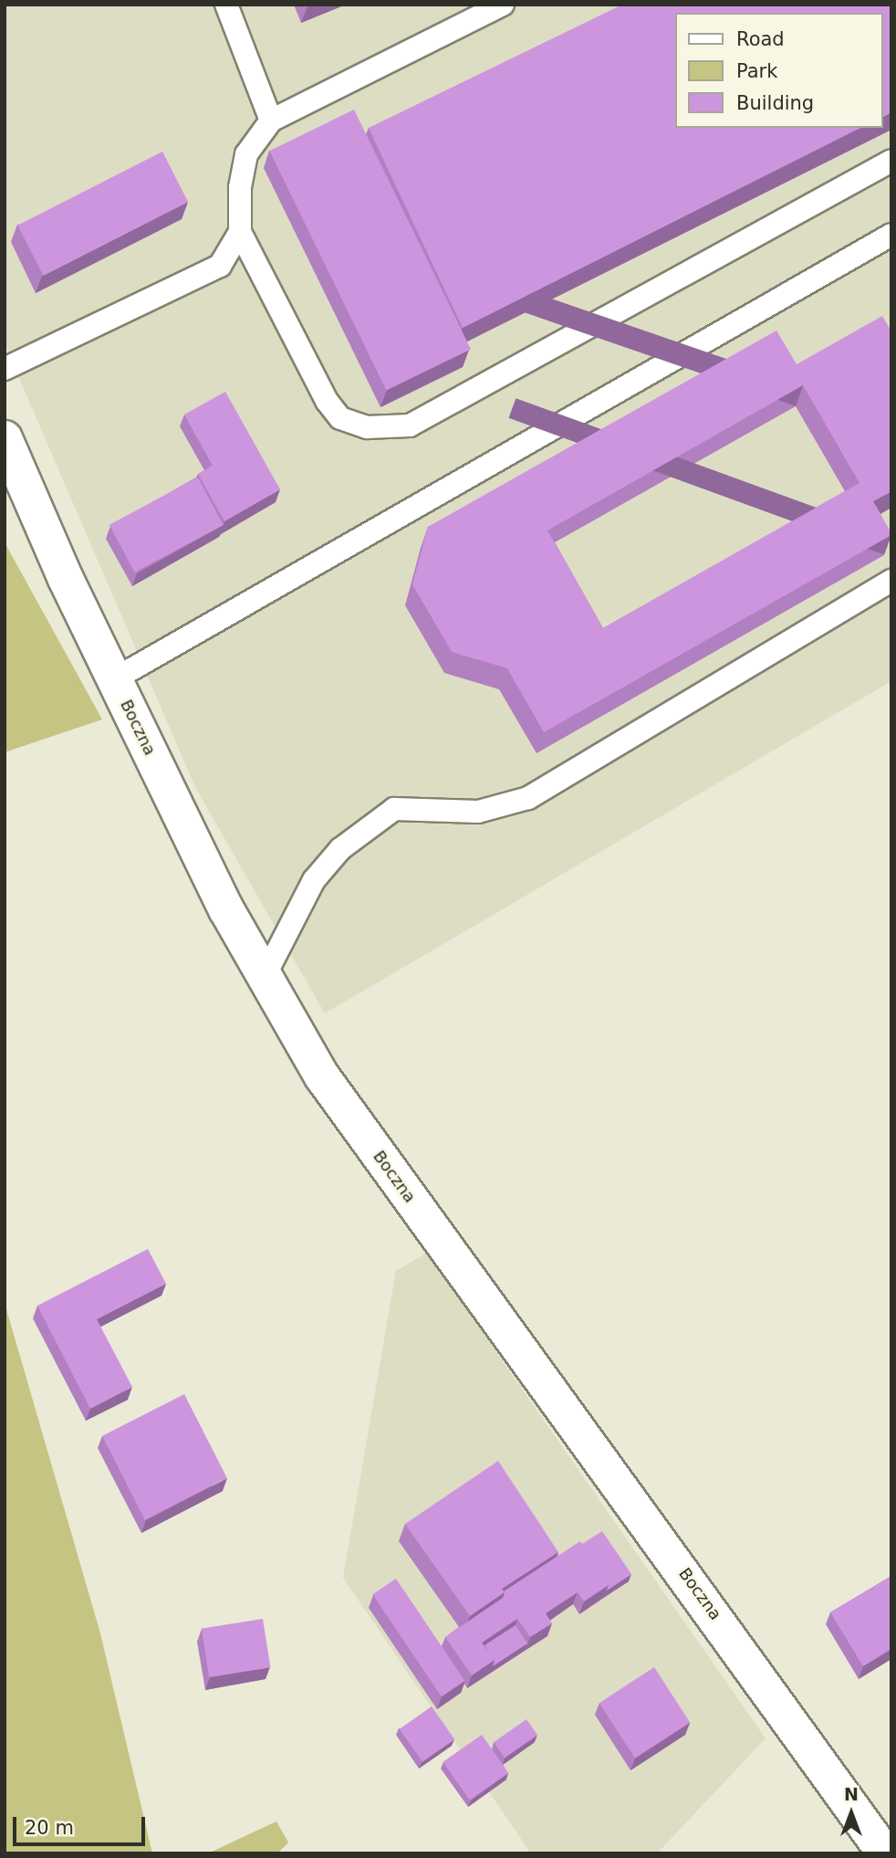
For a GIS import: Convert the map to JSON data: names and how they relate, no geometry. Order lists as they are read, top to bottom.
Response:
{
  "streets": {
    "street": ["Boczna"]
  },
  "legend": ["Road", "Park", "Building"],
  "scale_bar": "20 m",
  "north": "top"
}
